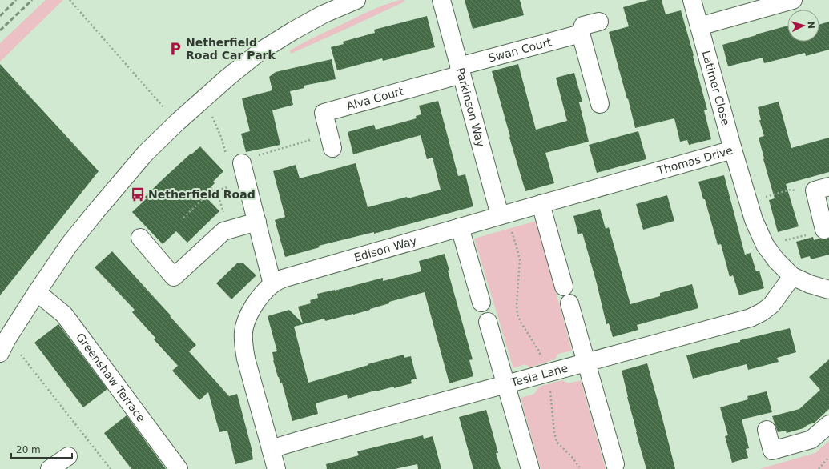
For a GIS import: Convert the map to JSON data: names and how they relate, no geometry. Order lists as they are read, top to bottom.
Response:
{
  "streets": {
    "street": [
      "Swan Court",
      "Latimer Close",
      "Alva Court",
      "Parkinson Way",
      "Thomas Drive",
      "Edison Way",
      "Tesla Lane",
      "Greenshaw Terrace"
    ]
  },
  "crossings": [
    ["Swan Court", "Alva Court"],
    ["Swan Court", "Parkinson Way"],
    ["Latimer Close", "Thomas Drive"],
    ["Alva Court", "Parkinson Way"],
    ["Parkinson Way", "Thomas Drive"],
    ["Parkinson Way", "Edison Way"],
    ["Thomas Drive", "Edison Way"],
    ["Thomas Drive", "Tesla Lane"],
    ["Edison Way", "Tesla Lane"]
  ],
  "places": {
    "parking": ["Netherfield Road Car Park"],
    "bus stop": ["Netherfield Road"]
  },
  "scale_bar": "20 m",
  "north": "right"
}
